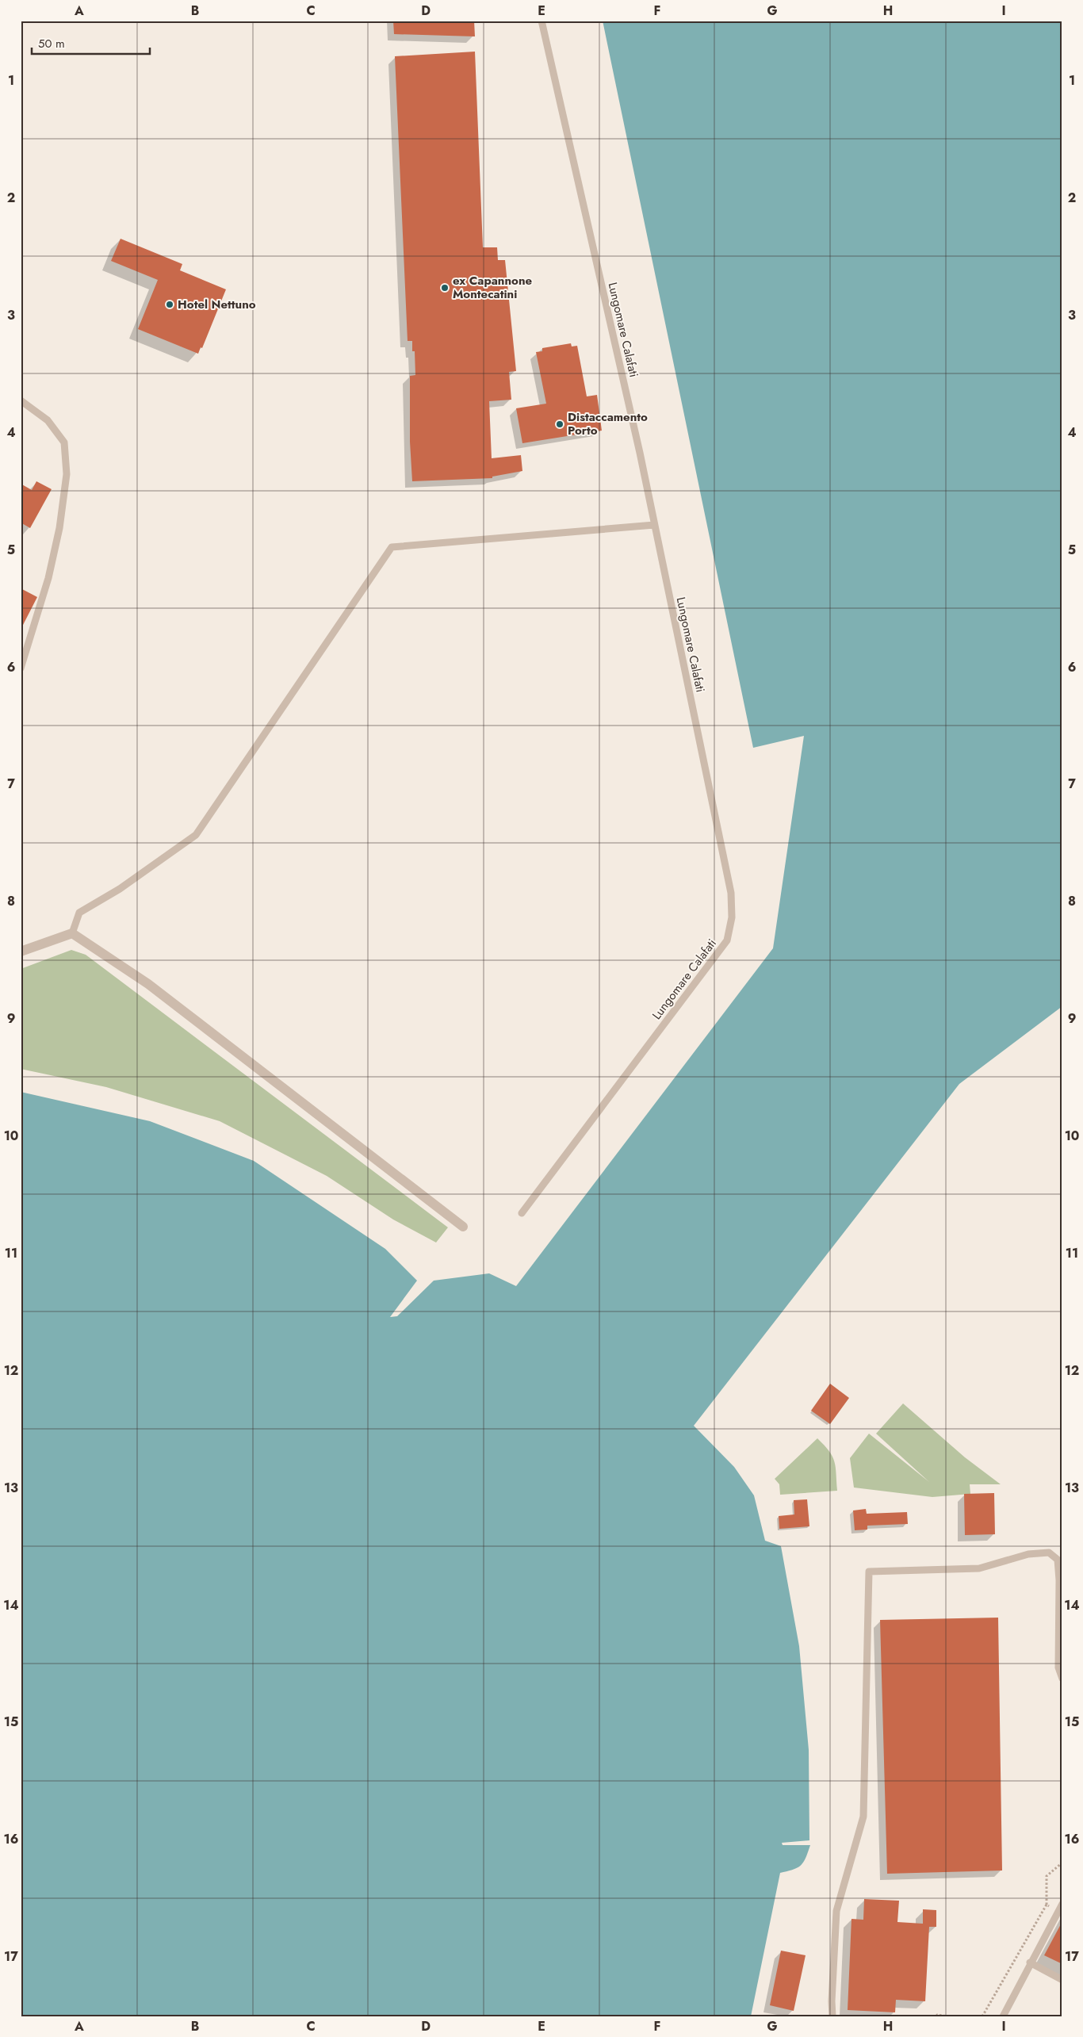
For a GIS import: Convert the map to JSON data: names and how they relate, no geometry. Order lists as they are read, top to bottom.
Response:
{
  "streets": {
    "lane": ["Lungomare Calafati"]
  },
  "places": ["ex Capannone Montecatini", "Hotel Nettuno", "Distaccamento Porto"],
  "scale_bar": "50 m",
  "grid": {
    "columns": [
      "A",
      "B",
      "C",
      "D",
      "E",
      "F",
      "G",
      "H",
      "I"
    ],
    "rows": [
      "1",
      "2",
      "3",
      "4",
      "5",
      "6",
      "7",
      "8",
      "9",
      "10",
      "11",
      "12",
      "13",
      "14",
      "15",
      "16",
      "17"
    ]
  }
}
